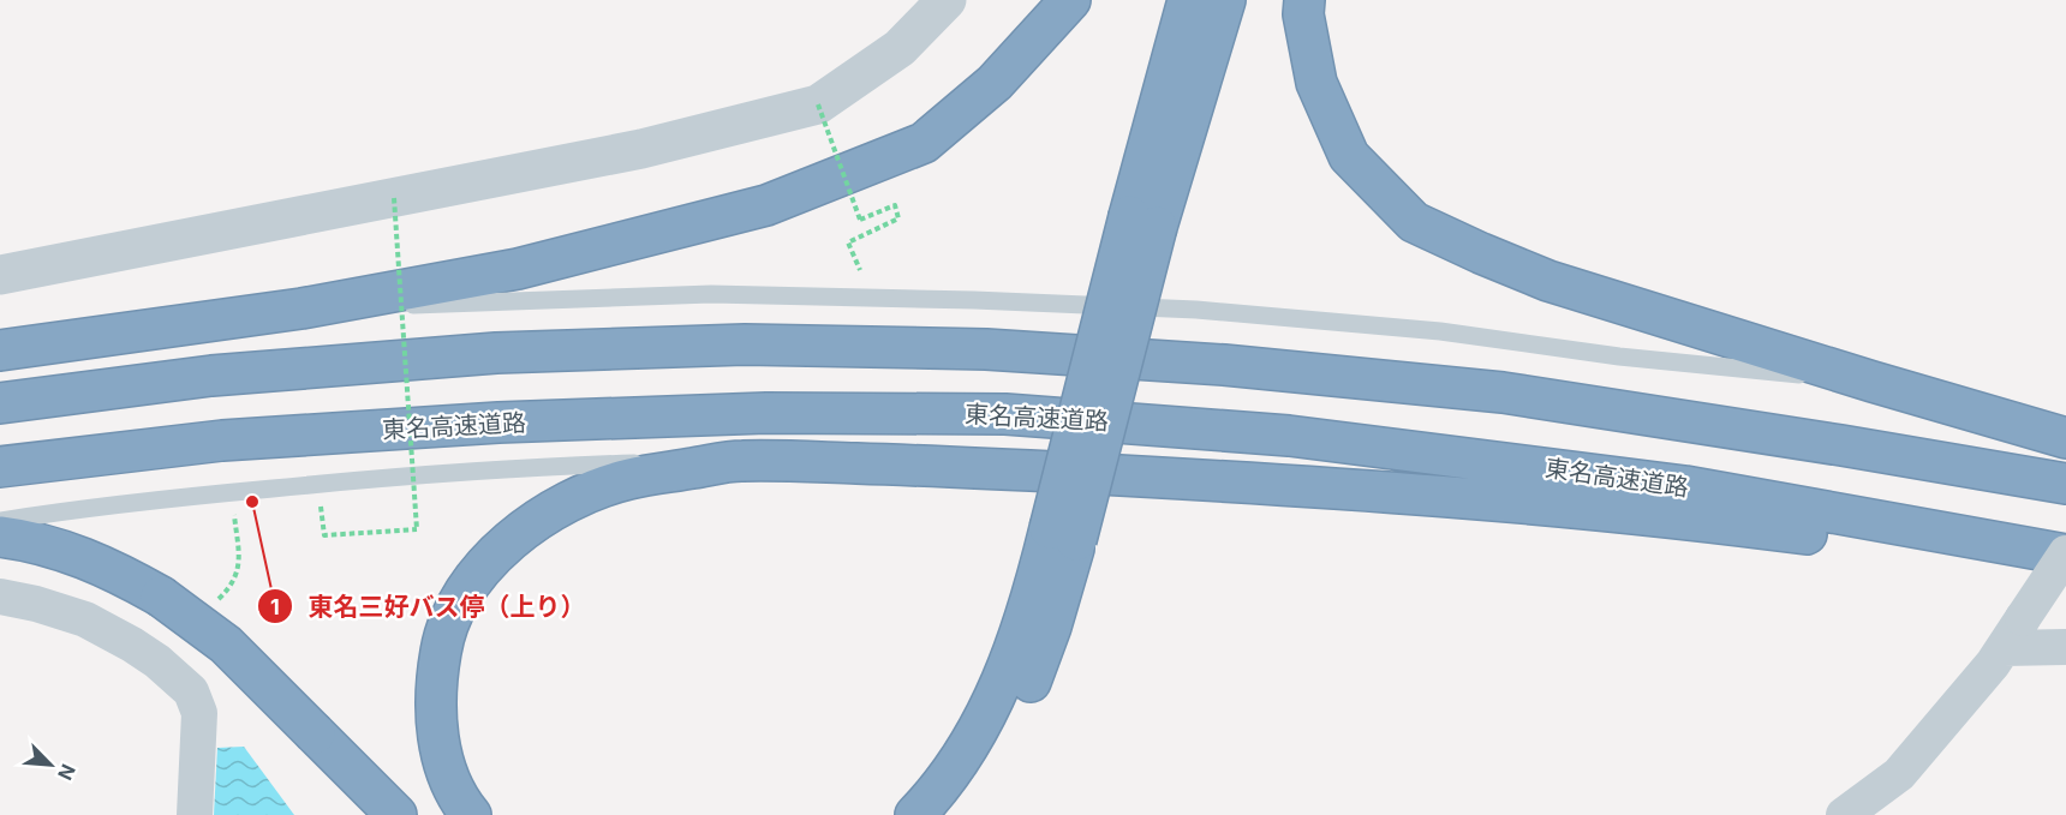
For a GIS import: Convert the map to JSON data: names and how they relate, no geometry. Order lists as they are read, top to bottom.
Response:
{
  "streets": {
    "highway": ["東名高速道路"]
  },
  "places": ["東名三好バス停（上り）"],
  "north": "bottom right"
}
